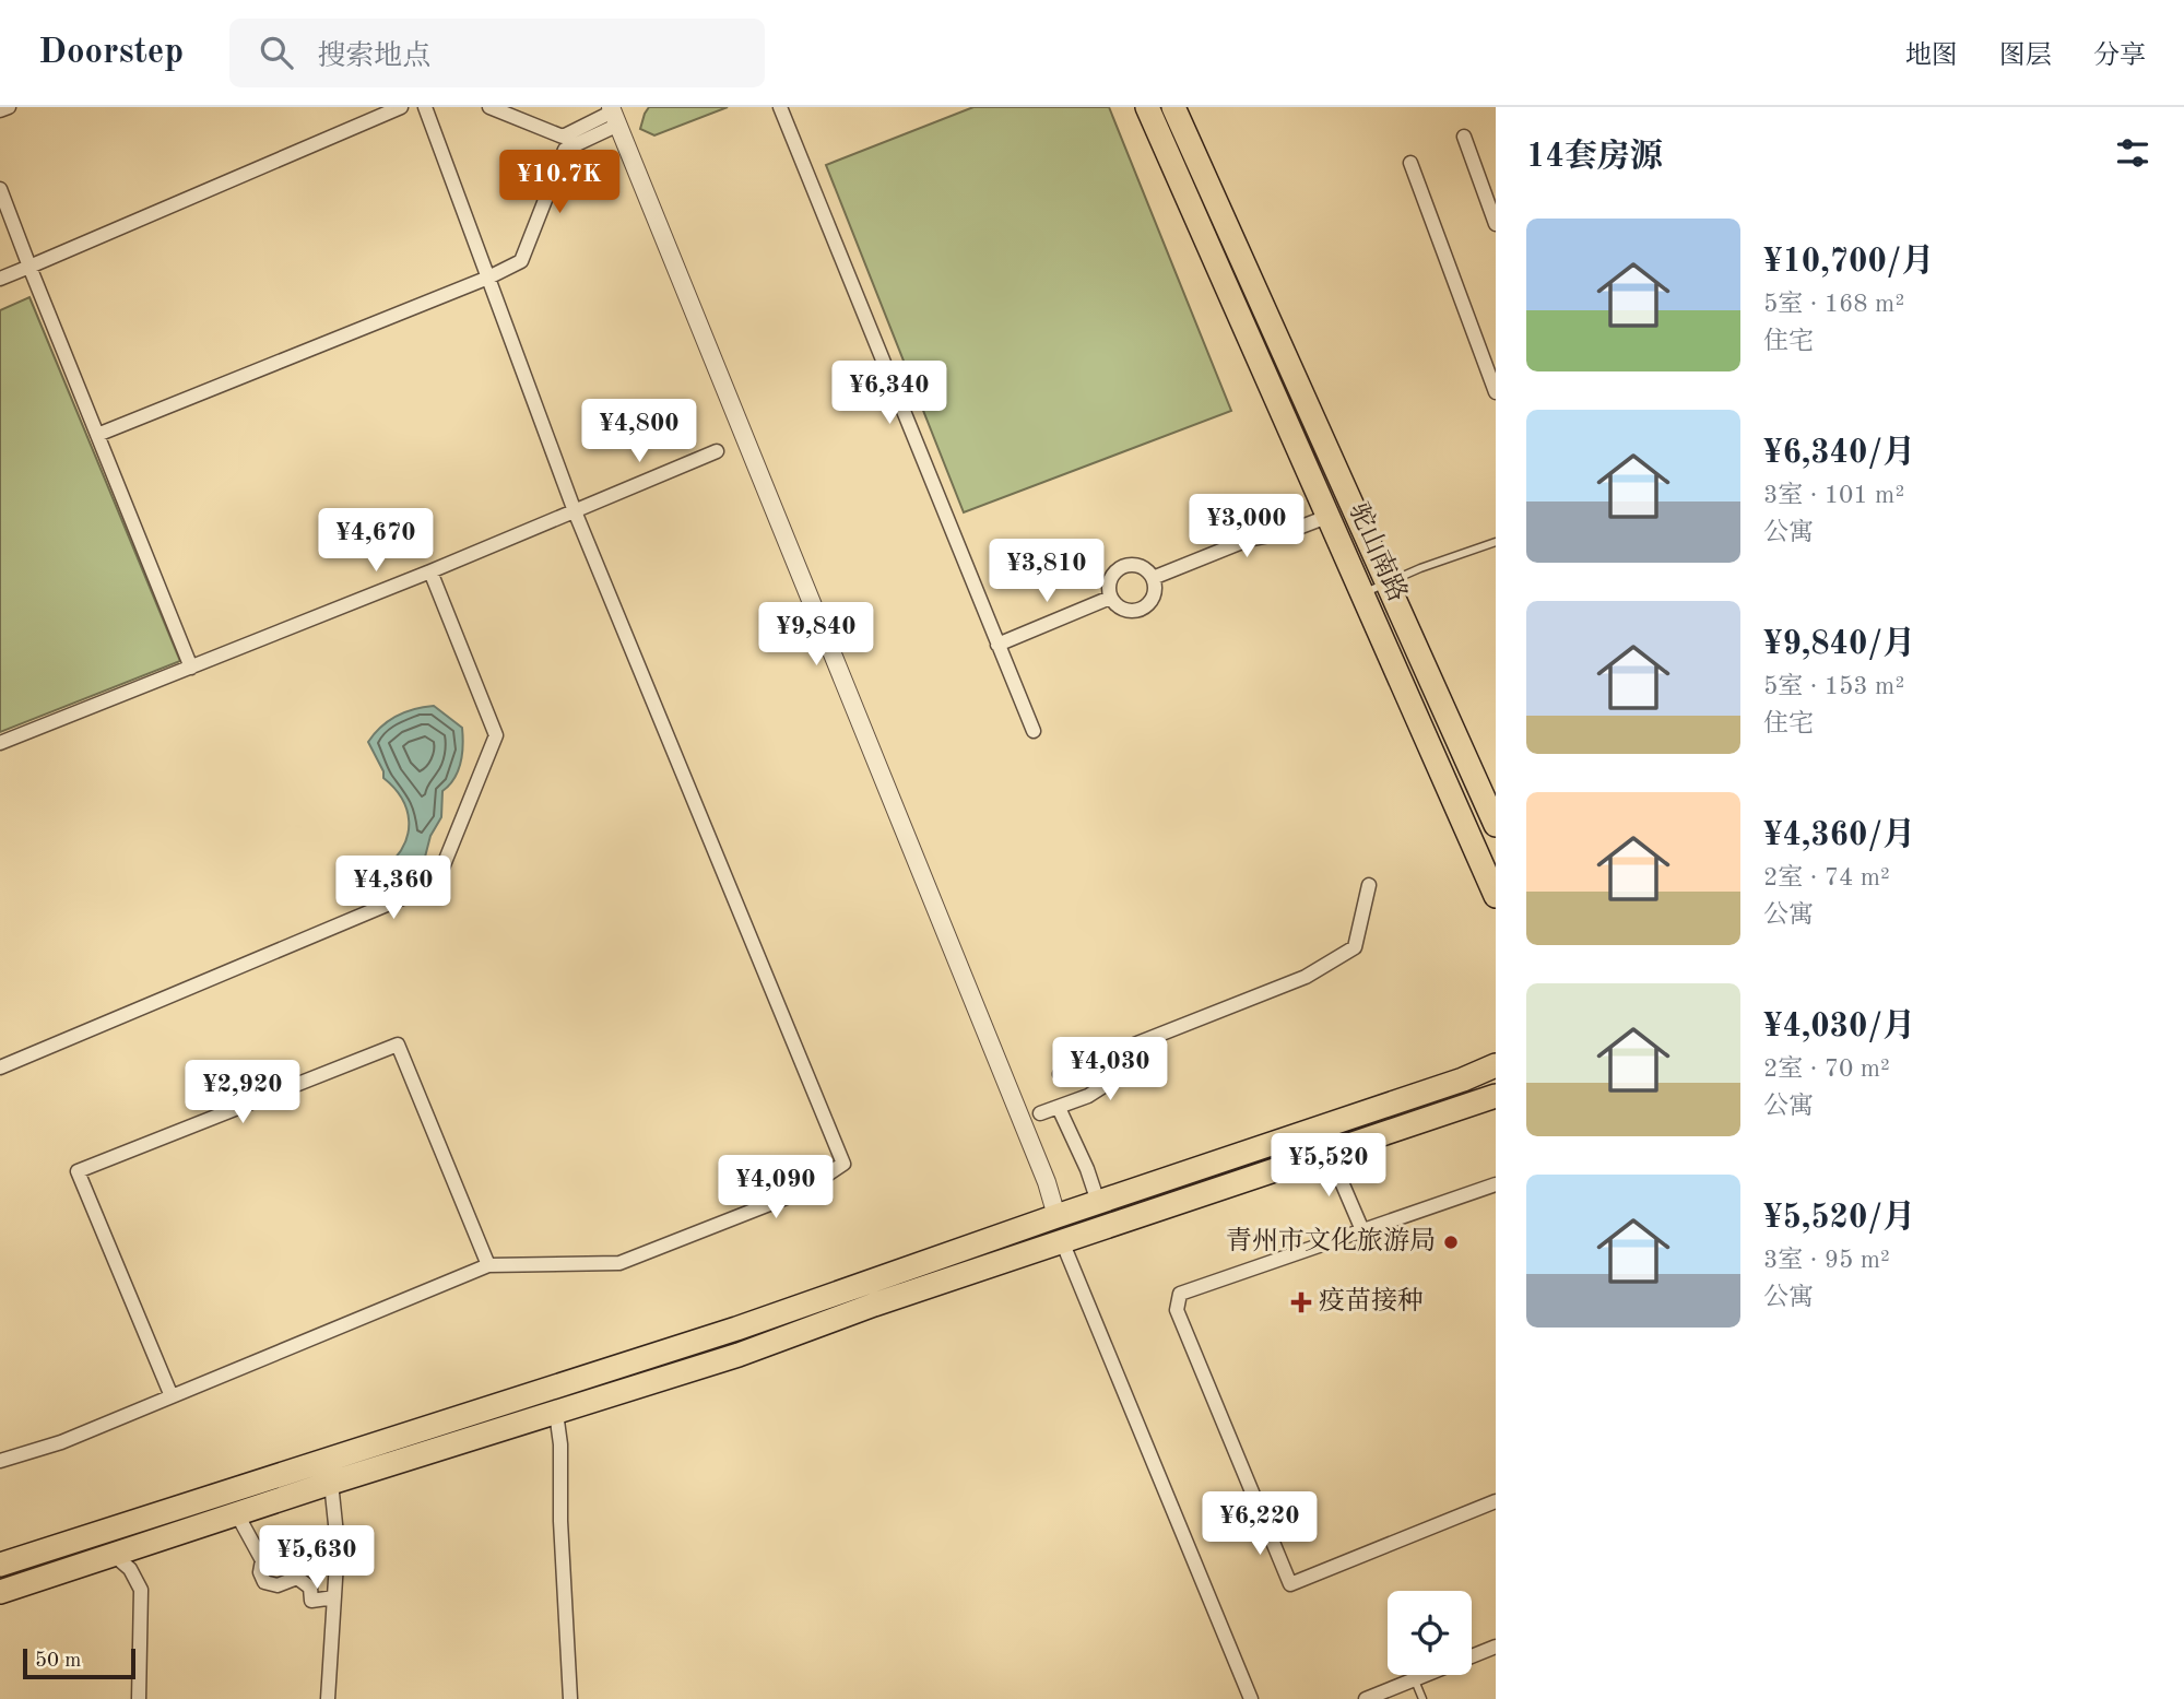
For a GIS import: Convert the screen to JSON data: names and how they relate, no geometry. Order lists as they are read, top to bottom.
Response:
{
  "streets": {
    "main road": ["驼山南路"]
  },
  "places": {
    "other": ["青州市文化旅游局"],
    "health": ["疫苗接种"]
  },
  "scale_bar": "50 m",
  "page": {
    "header": "Doorstep",
    "search": "搜索地点",
    "nav": ["地图", "图层", "分享"],
    "heading": "14套房源",
    "price": [
      "¥10.7K",
      "¥6,340",
      "¥4,800",
      "¥3,000",
      "¥4,670",
      "¥3,810",
      "¥9,840",
      "¥4,360",
      "¥4,030",
      "¥2,920",
      "¥5,520",
      "¥4,090",
      "¥6,220",
      "¥5,630"
    ],
    "list": [
      {
        "name": "¥10,700/月",
        "note": "5室 · 168 m² · 住宅"
      },
      {
        "name": "¥6,340/月",
        "note": "3室 · 101 m² · 公寓"
      },
      {
        "name": "¥9,840/月",
        "note": "5室 · 153 m² · 住宅"
      },
      {
        "name": "¥4,360/月",
        "note": "2室 · 74 m² · 公寓"
      },
      {
        "name": "¥4,030/月",
        "note": "2室 · 70 m² · 公寓"
      },
      {
        "name": "¥5,520/月",
        "note": "3室 · 95 m² · 公寓"
      }
    ],
    "scale": "50 m"
  }
}
